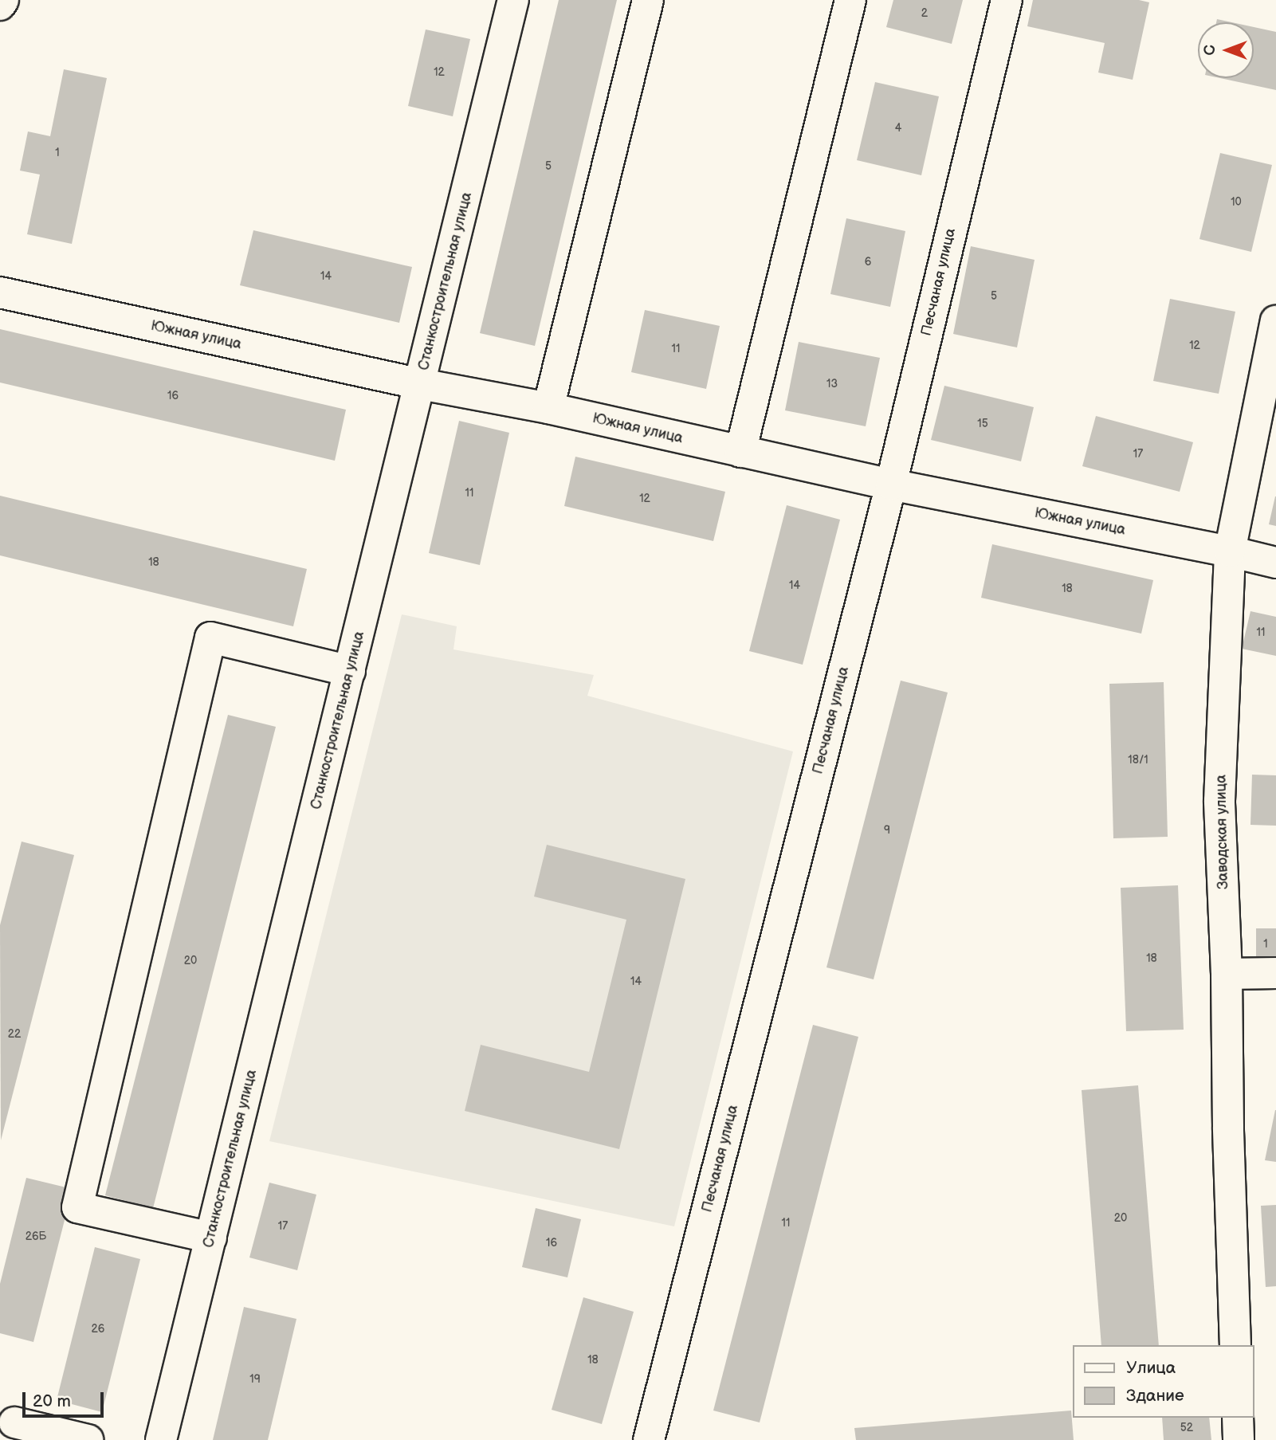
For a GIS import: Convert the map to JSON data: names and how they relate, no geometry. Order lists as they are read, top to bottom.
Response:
{
  "streets": {
    "street": [
      "Станкостроительная улица",
      "Песчаная улица",
      "Южная улица",
      "Заводская улица"
    ]
  },
  "crossings": [
    ["Станкостроительная улица", "Южная улица"],
    ["Песчаная улица", "Южная улица"],
    ["Южная улица", "Заводская улица"]
  ],
  "house_numbers": [
    "2",
    "12",
    "4",
    "1",
    "5",
    "10",
    "6",
    "14",
    "5",
    "12",
    "11",
    "13",
    "16",
    "15",
    "17",
    "11",
    "12",
    "18",
    "14",
    "18",
    "11",
    "18/1",
    "9",
    "1",
    "18",
    "20",
    "14",
    "22",
    "20",
    "11",
    "17",
    "26Б",
    "16",
    "26",
    "18",
    "19",
    "52"
  ],
  "legend": ["Улица", "Здание"],
  "scale_bar": "20 m",
  "north": "left"
}
